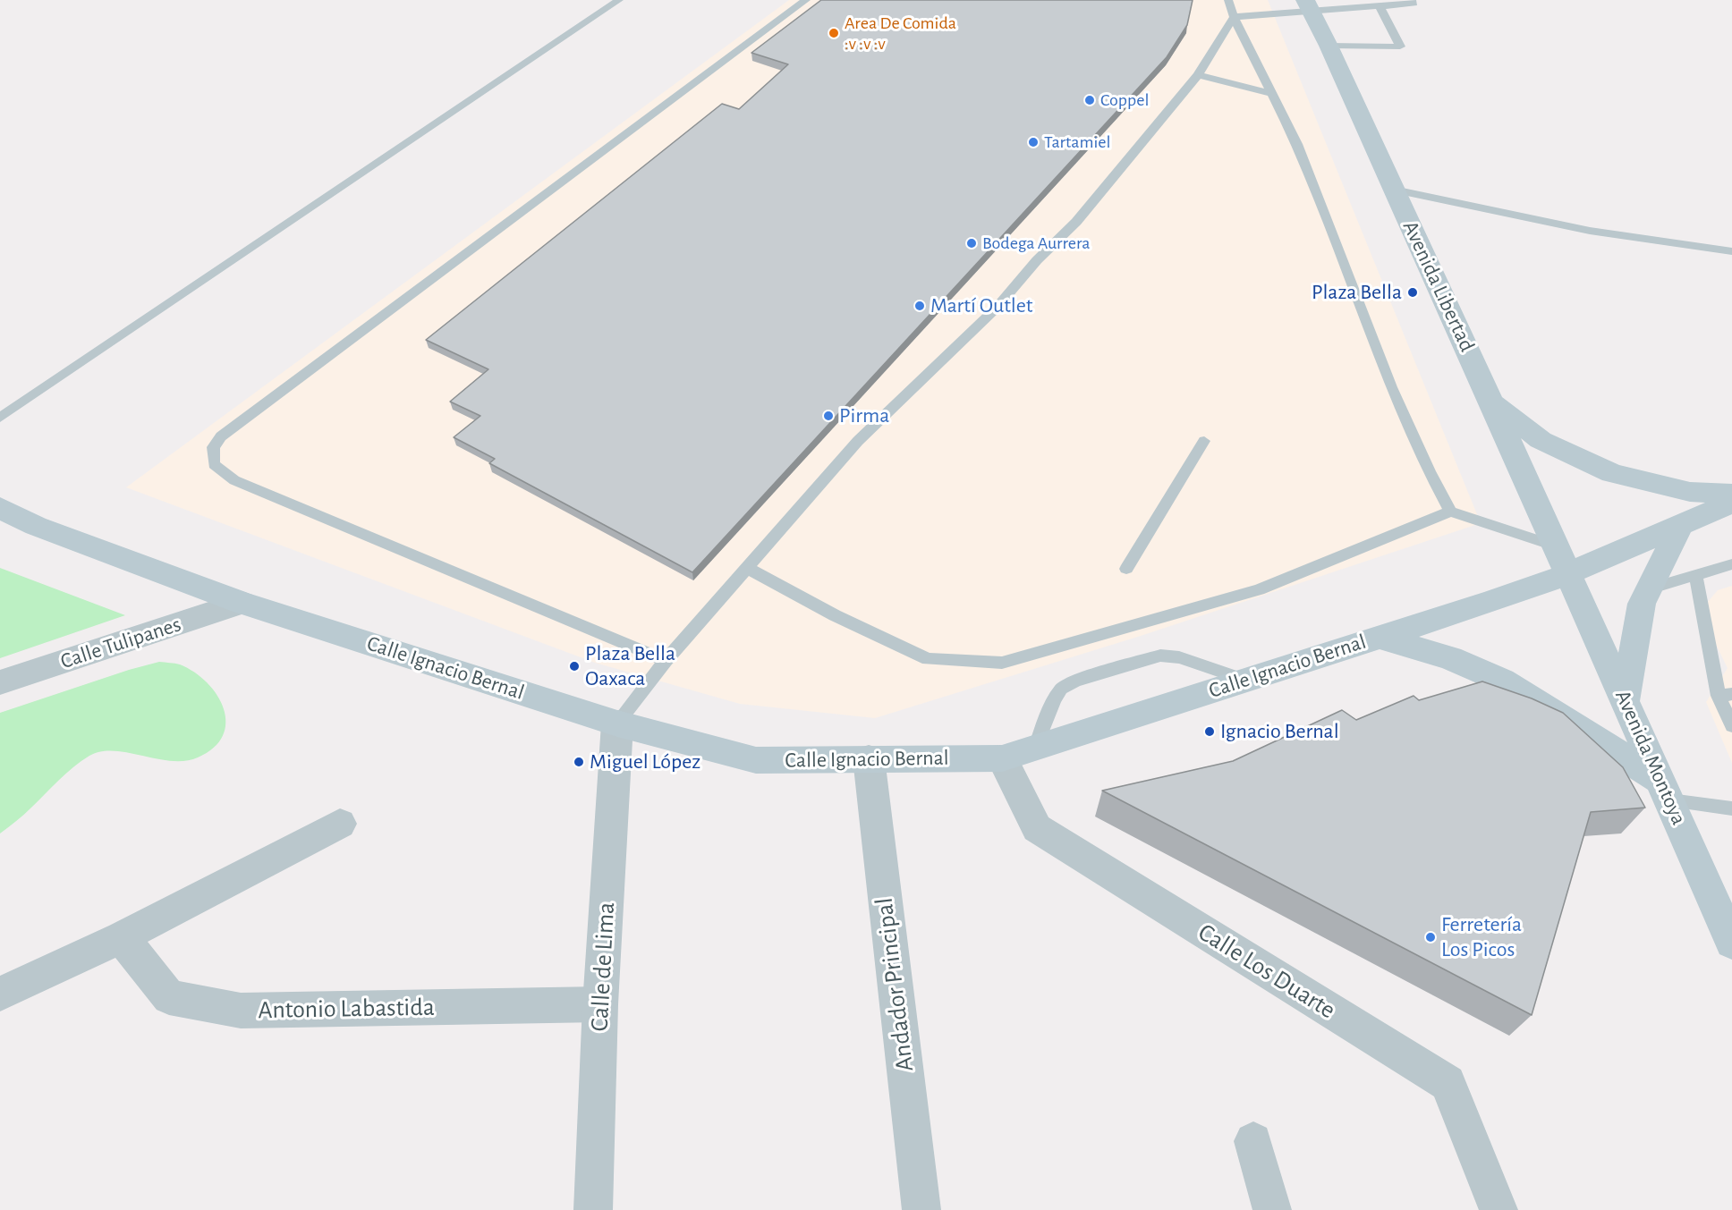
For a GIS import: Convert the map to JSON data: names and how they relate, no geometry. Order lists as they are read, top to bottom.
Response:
{
  "streets": {
    "main road": ["Avenida Libertad", "Calle Ignacio Bernal", "Avenida Montoya"],
    "street": [
      "Calle Tulipanes",
      "Calle de Lima",
      "Calle Los Duarte",
      "Andador Principal",
      "Antonio Labastida"
    ]
  },
  "crossings": [
    ["Avenida Libertad", "Calle Ignacio Bernal"],
    ["Avenida Libertad", "Avenida Montoya"],
    ["Calle Tulipanes", "Calle Ignacio Bernal"],
    ["Calle Ignacio Bernal", "Avenida Montoya"],
    ["Calle Ignacio Bernal", "Calle de Lima"],
    ["Calle Ignacio Bernal", "Calle Los Duarte"],
    ["Calle Ignacio Bernal", "Andador Principal"],
    ["Calle de Lima", "Antonio Labastida"]
  ],
  "places": [
    "Area De Comida :v :v :v",
    "Coppel",
    "Tartamiel",
    "Bodega Aurrera",
    "Plaza Bella",
    "Martí Outlet",
    "Pirma",
    "Plaza Bella Oaxaca",
    "Ignacio Bernal",
    "Miguel López",
    "Ferretería Los Picos"
  ]
}
